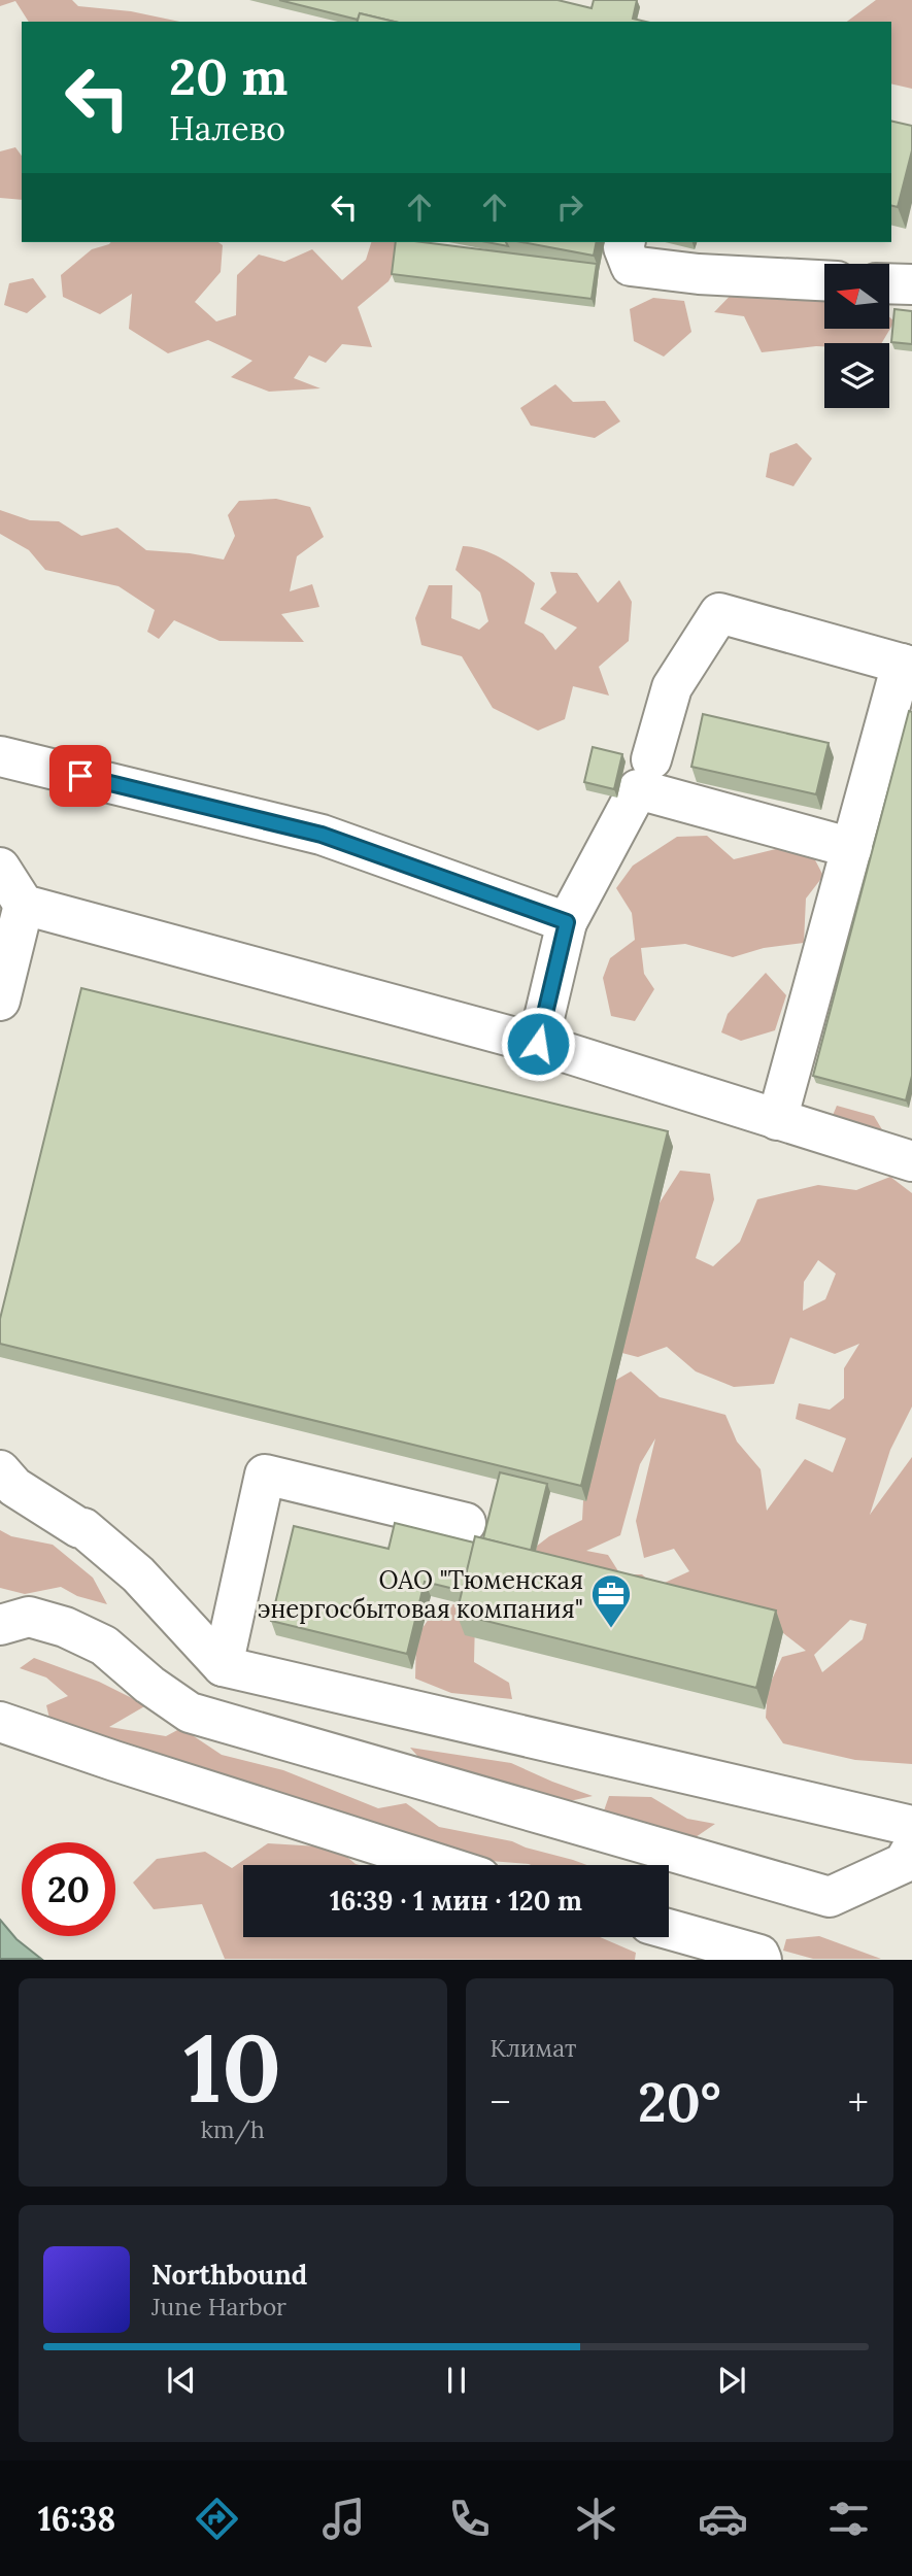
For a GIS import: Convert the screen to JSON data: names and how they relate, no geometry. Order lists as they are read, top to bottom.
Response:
{
  "places": {
    "office": ["ОАО \"Тюменская энергосбытовая компания\""]
  },
  "north": "left",
  "page": {
    "turn": ["20 m", "Налево"],
    "limit": "20",
    "trip": "16:39 · 1 мин · 120 m",
    "tile": [
      ["10", "km/h"],
      "Климат"
    ],
    "heat": ["−", "20°", "+"],
    "song": ["Northbound", "June Harbor"],
    "tabs": "16:38"
  }
}
